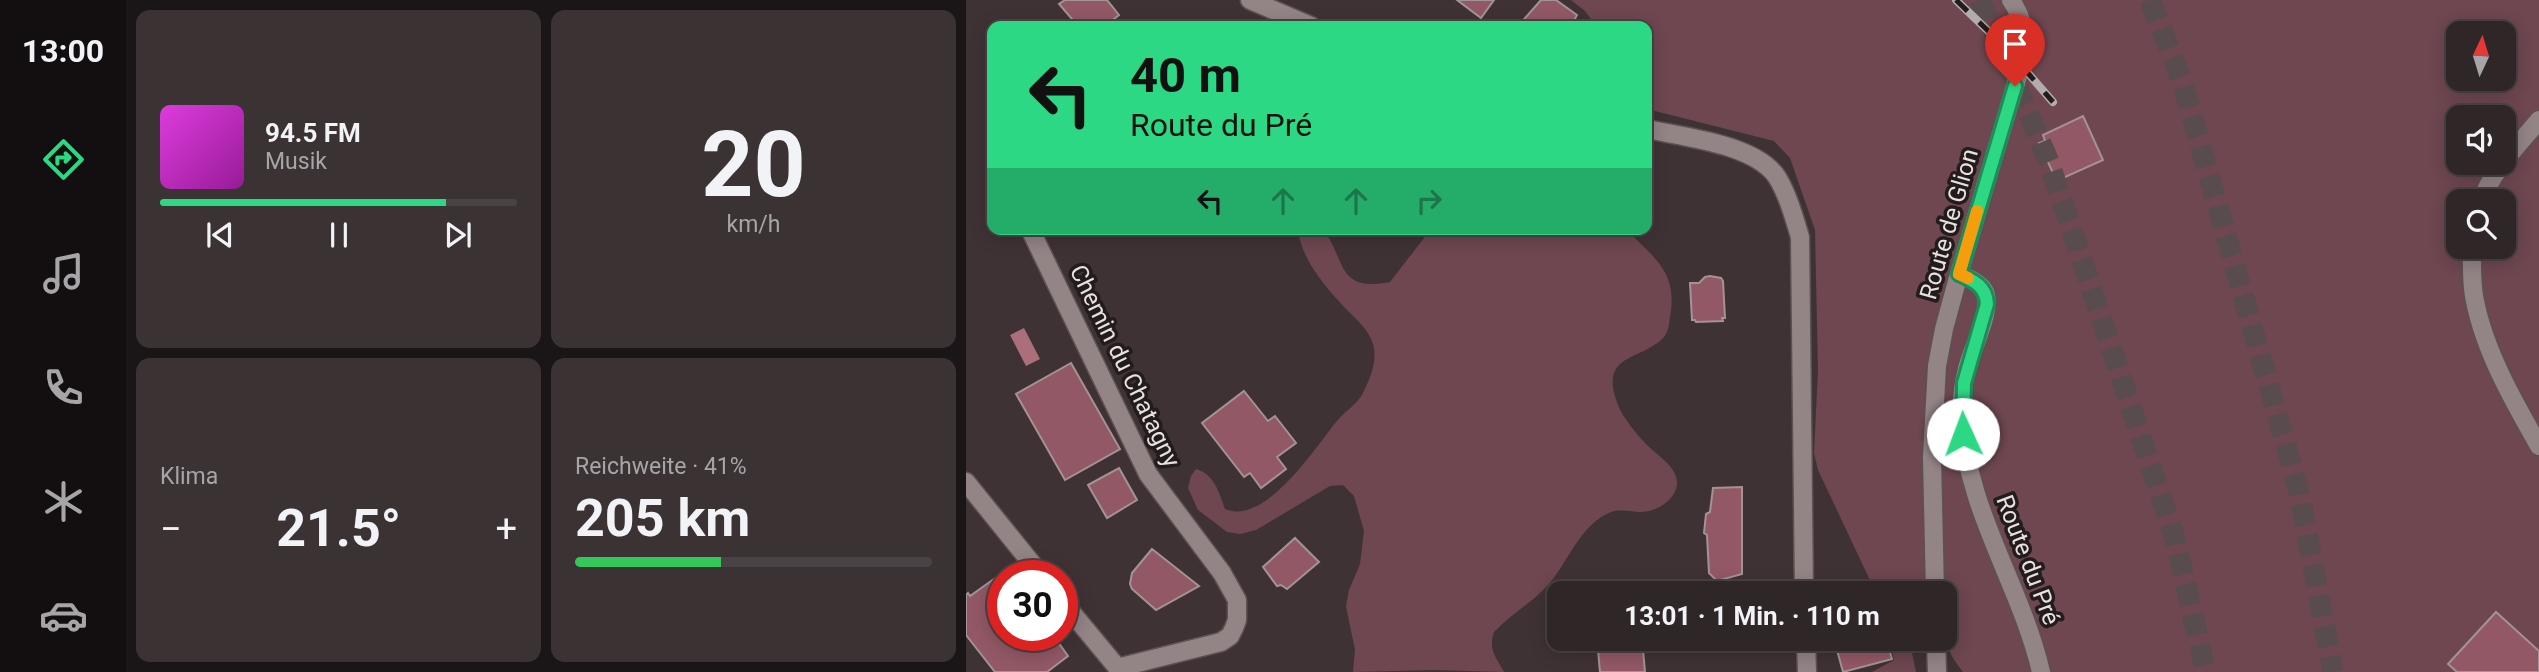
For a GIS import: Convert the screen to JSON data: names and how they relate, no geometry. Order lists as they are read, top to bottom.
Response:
{
  "streets": {
    "street": ["Route de Glion", "Chemin du Chatagny", "Route du Pré"]
  },
  "crossings": [
    ["Route de Glion", "Route du Pré"]
  ],
  "north": "top",
  "page": {
    "tabs": "13:00",
    "tile": [
      ["20", "km/h"],
      "Klima",
      ["Reichweite · 41%", "205 km"]
    ],
    "turn": ["40 m", "Route du Pré"],
    "song": ["94.5 FM", "Musik"],
    "heat": ["−", "21.5°", "+"],
    "limit": "30",
    "trip": "13:01 · 1 Min. · 110 m"
  }
}
